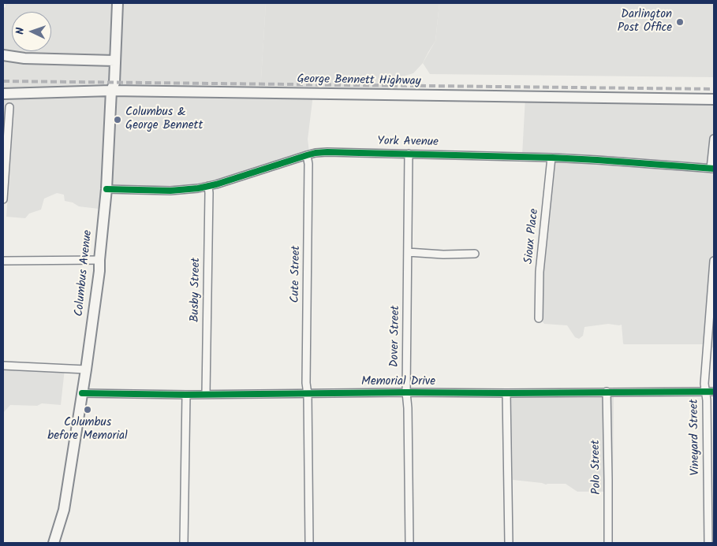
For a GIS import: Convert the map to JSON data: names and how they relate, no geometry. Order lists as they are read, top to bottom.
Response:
{
  "streets": {
    "main road": ["George Bennett Highway", "Columbus Avenue"],
    "street": [
      "York Avenue",
      "Sioux Place",
      "Cute Street",
      "Busby Street",
      "Dover Street",
      "Memorial Drive",
      "Vineyard Street",
      "Polo Street"
    ]
  },
  "crossings": [
    ["George Bennett Highway", "Columbus Avenue"],
    ["York Avenue", "Sioux Place"],
    ["York Avenue", "Columbus Avenue"],
    ["York Avenue", "Cute Street"],
    ["York Avenue", "Busby Street"],
    ["York Avenue", "Dover Street"],
    ["Columbus Avenue", "Memorial Drive"],
    ["Cute Street", "Memorial Drive"],
    ["Busby Street", "Memorial Drive"],
    ["Dover Street", "Memorial Drive"],
    ["Memorial Drive", "Vineyard Street"],
    ["Memorial Drive", "Polo Street"]
  ],
  "places": ["Darlington Post Office", "Columbus & George Bennett", "Columbus before Memorial"],
  "north": "left"
}
